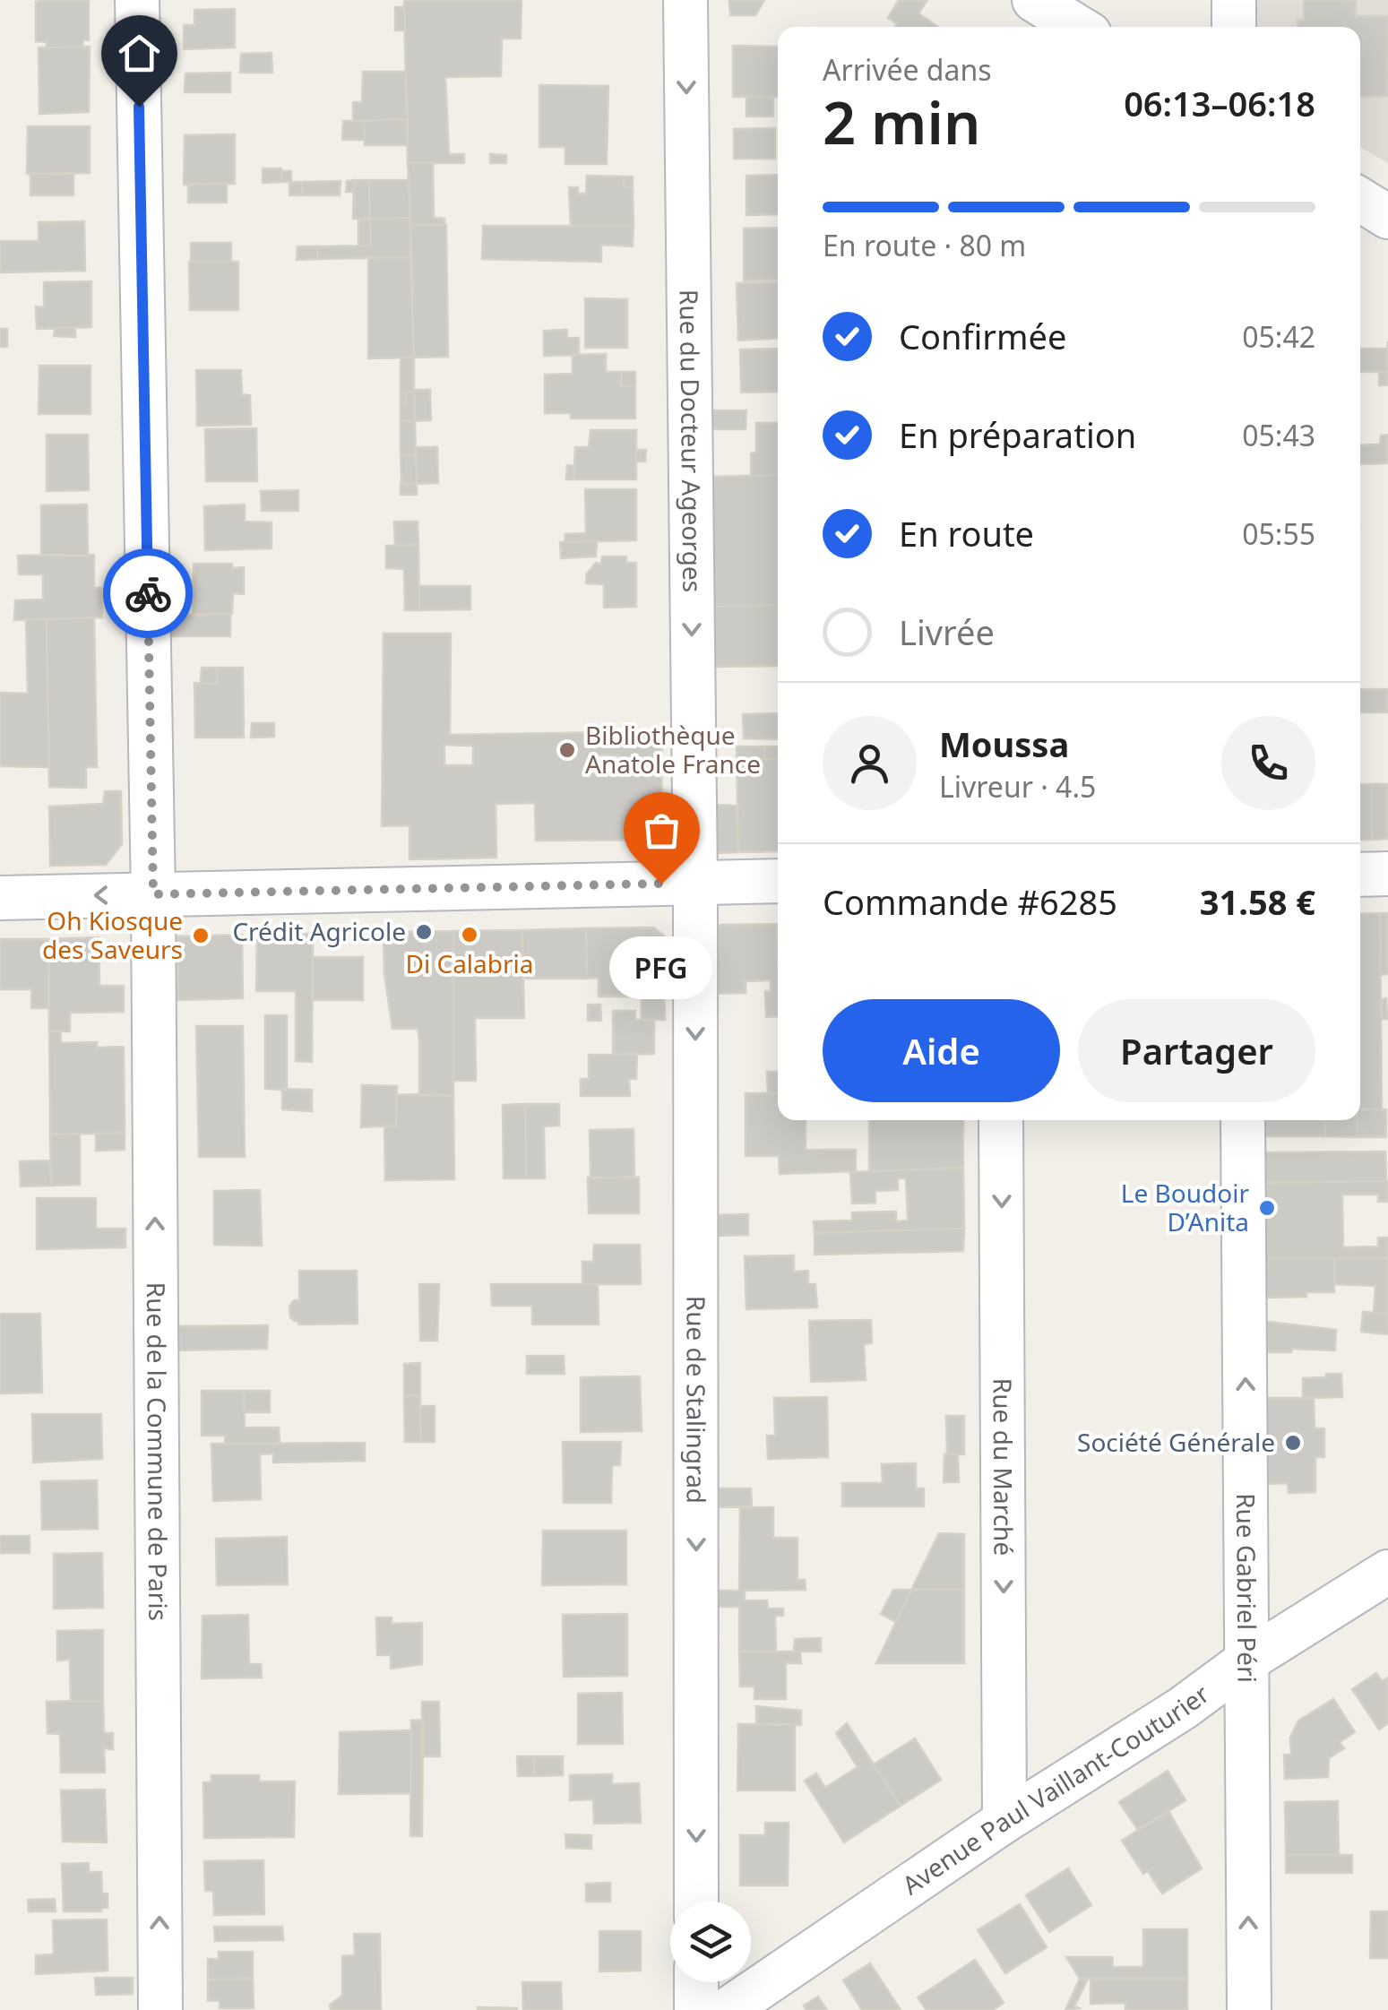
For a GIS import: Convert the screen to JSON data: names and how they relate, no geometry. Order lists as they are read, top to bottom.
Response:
{
  "streets": {
    "street": [
      "Rue du Docteur Ageorges",
      "Rue de Stalingrad",
      "Rue de la Commune de Paris",
      "Rue du Marché",
      "Rue Gabriel Péri",
      "Avenue Paul Vaillant-Couturier"
    ]
  },
  "crossings": [
    ["Rue du Docteur Ageorges", "Rue de Stalingrad"],
    ["Rue du Marché", "Avenue Paul Vaillant-Couturier"],
    ["Rue Gabriel Péri", "Avenue Paul Vaillant-Couturier"]
  ],
  "one_way": [
    "Rue du Docteur Ageorges",
    "Rue de Stalingrad",
    "Rue de la Commune de Paris",
    "Rue du Marché",
    "Rue Gabriel Péri"
  ],
  "places": [
    "Bibliothèque Anatole France",
    "PFG",
    "Crédit Agricole",
    "Di Calabria",
    "Oh Kiosque des Saveurs",
    "Le Boudoir D’Anita",
    "Société Générale"
  ],
  "page": {
    "heading": ["2 min", "Arrivée dans", "06:13–06:18"],
    "panel": [
      "Moussa",
      "Livreur · 4.5",
      "Commande #6285",
      "31.58 €"
    ],
    "bar": "En route · 80 m",
    "list": [
      ["Confirmée", "05:42"],
      ["En préparation", "05:43"],
      ["En route", "05:55"],
      "Livrée"
    ],
    "bubble": "PFG",
    "buttons": ["Aide", "Partager"]
  }
}
